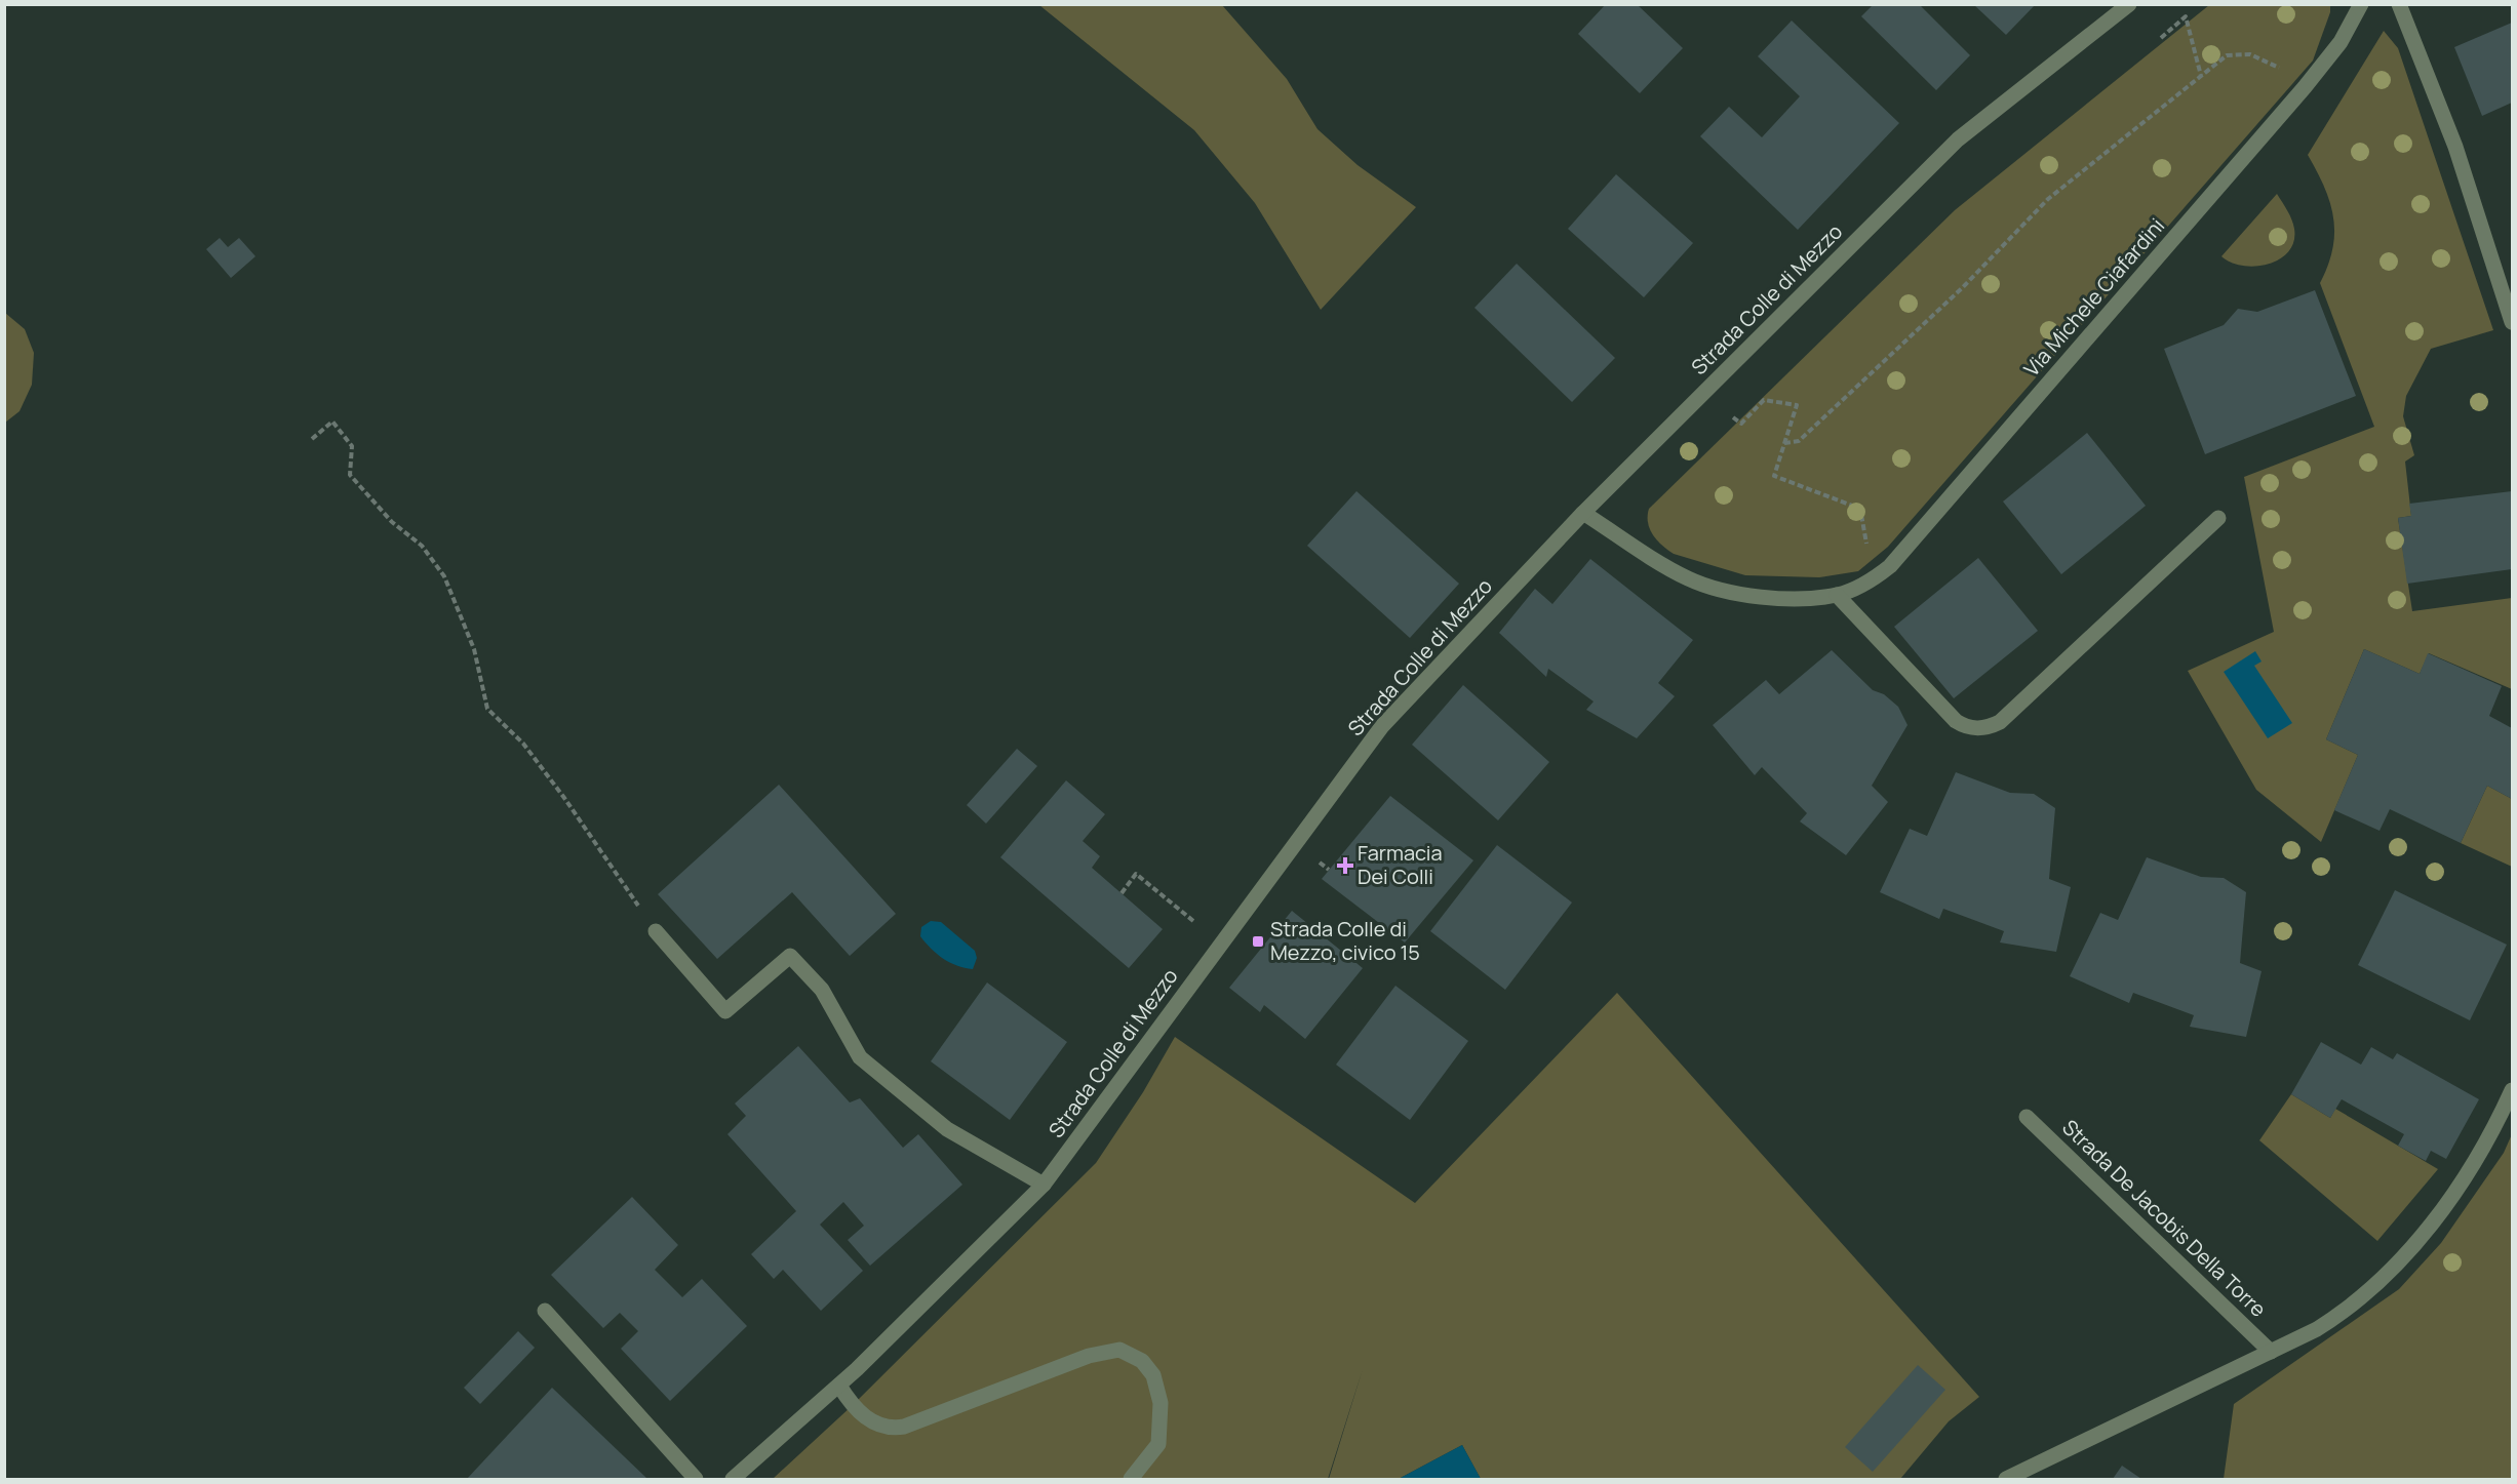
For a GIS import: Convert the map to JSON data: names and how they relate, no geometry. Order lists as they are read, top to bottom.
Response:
{
  "streets": {
    "street": ["Via Michele Ciafardini", "Strada Colle di Mezzo", "Strada De Jacobis Della Torre"]
  },
  "crossings": [
    ["Via Michele Ciafardini", "Strada Colle di Mezzo"]
  ],
  "places": {
    "health": ["Farmacia Dei Colli"],
    "transit": ["Strada Colle di Mezzo, civico 15"]
  }
}
